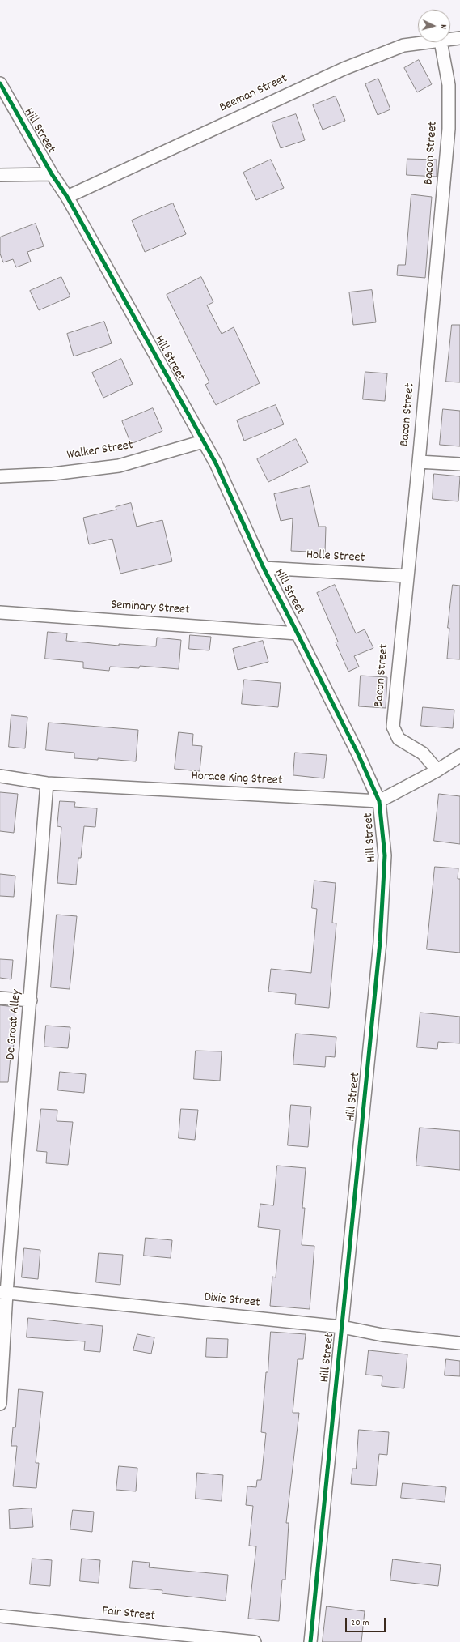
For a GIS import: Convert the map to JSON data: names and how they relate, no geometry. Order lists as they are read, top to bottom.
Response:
{
  "streets": {
    "street": [
      "Beeman Street",
      "Hill Street",
      "Bacon Street",
      "Walker Street",
      "Holle Street",
      "Seminary Street",
      "Horace King Street",
      "De Groat Alley",
      "Dixie Street",
      "Fair Street"
    ]
  },
  "crossings": [
    ["Beeman Street", "Hill Street"],
    ["Hill Street", "Walker Street"],
    ["Hill Street", "Holle Street"],
    ["Hill Street", "Seminary Street"],
    ["Hill Street", "Horace King Street"],
    ["Hill Street", "Dixie Street"],
    ["Bacon Street", "Holle Street"],
    ["Horace King Street", "De Groat Alley"],
    ["De Groat Alley", "Dixie Street"]
  ],
  "scale_bar": "20 m",
  "north": "right"
}
